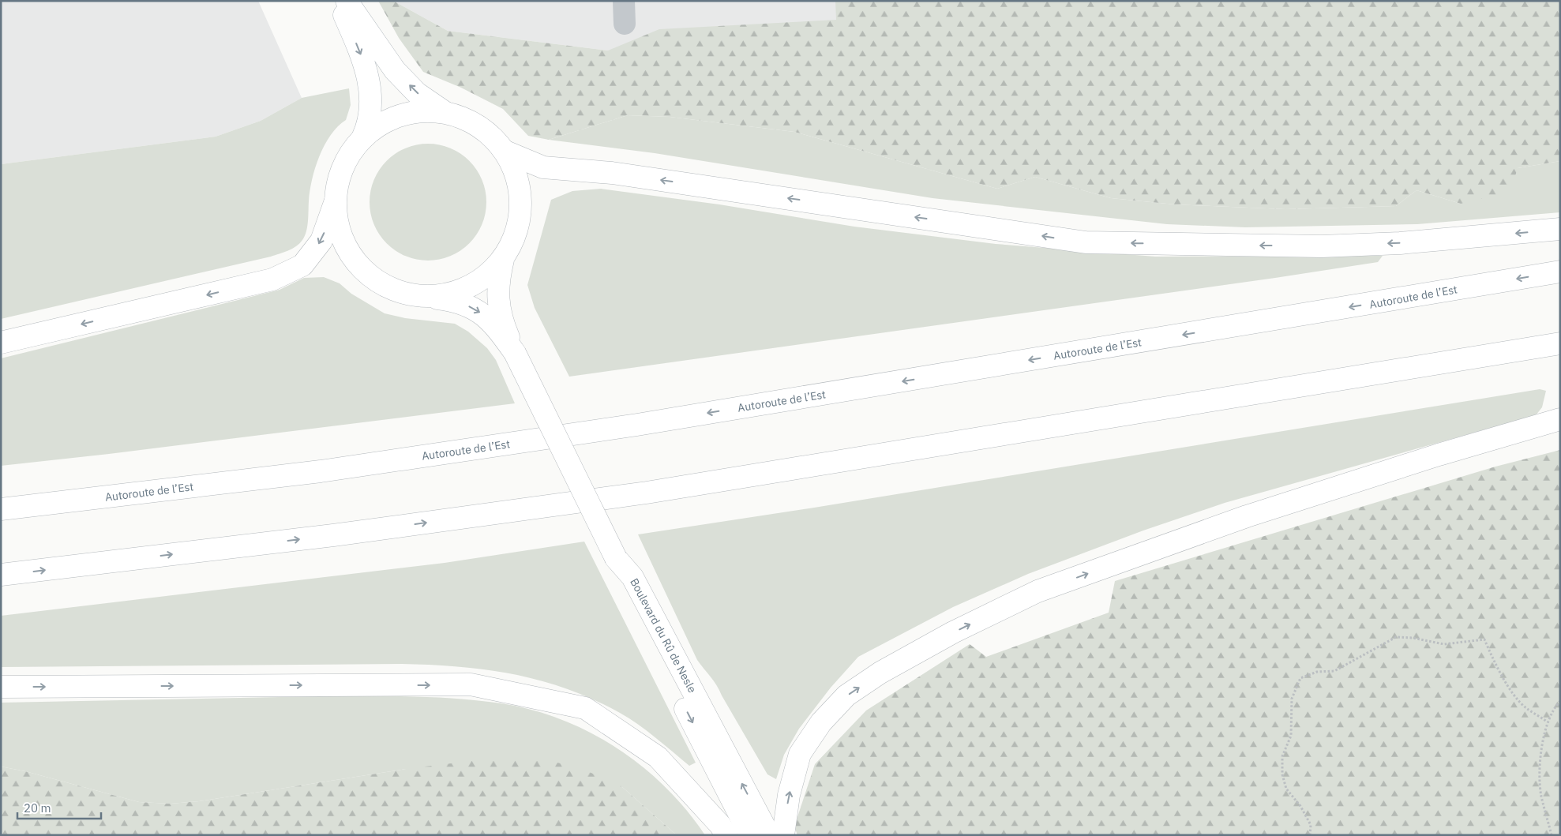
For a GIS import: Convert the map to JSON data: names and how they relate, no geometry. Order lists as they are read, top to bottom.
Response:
{
  "streets": {
    "main road": ["Autoroute de l’Est", "Boulevard du Rû de Nesle"]
  },
  "scale_bar": "20 m"
}
